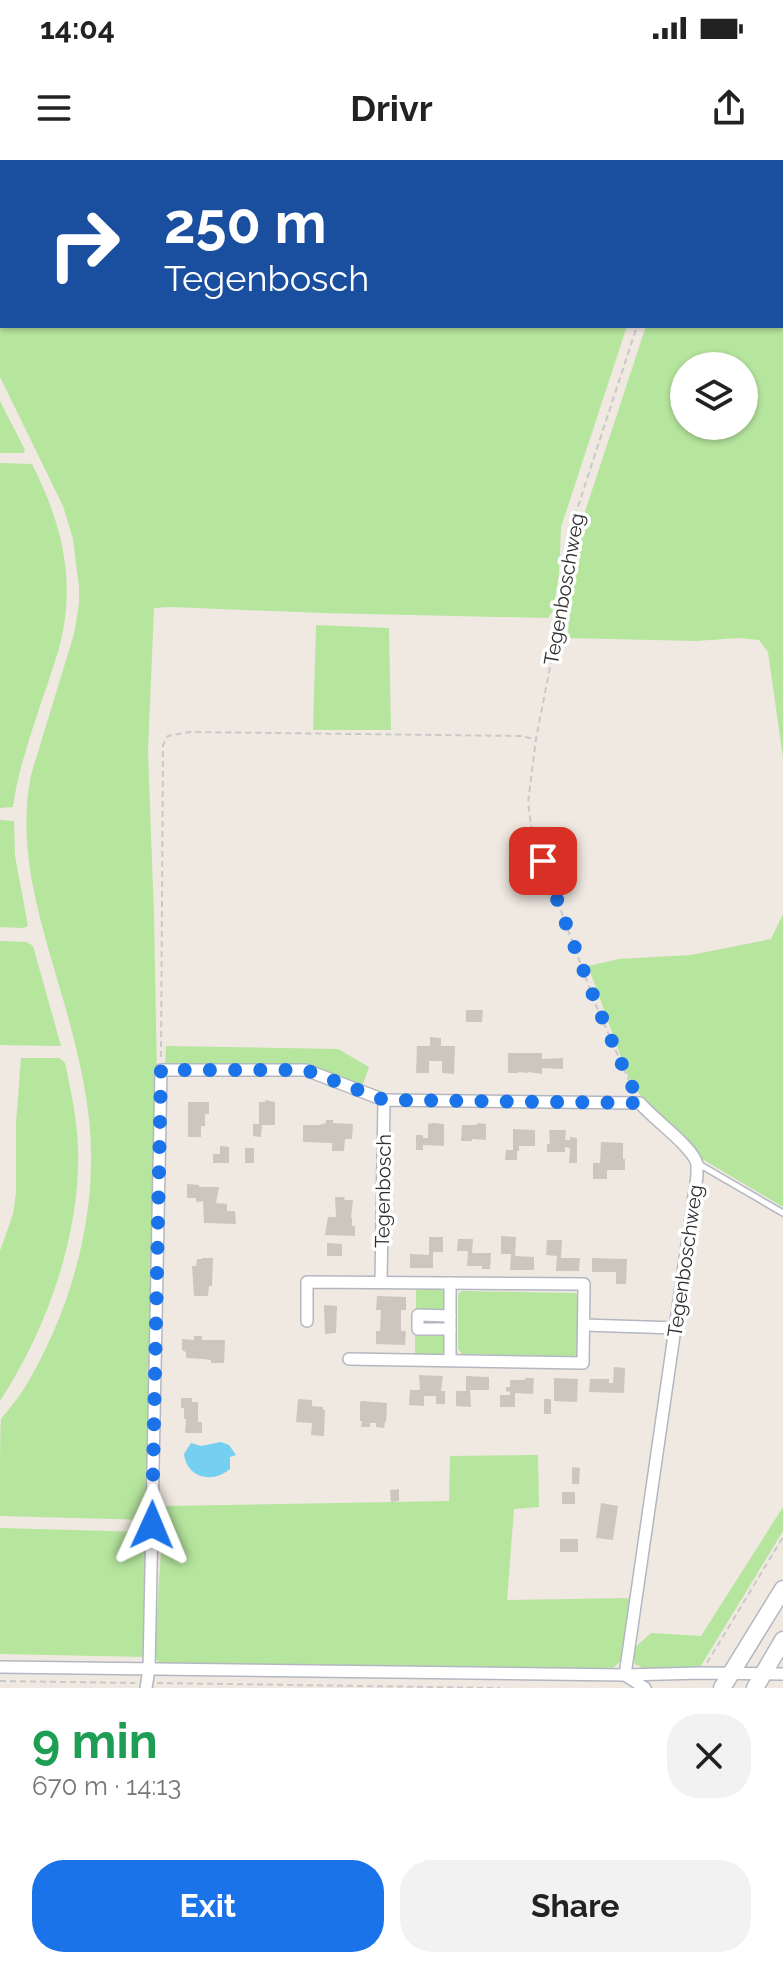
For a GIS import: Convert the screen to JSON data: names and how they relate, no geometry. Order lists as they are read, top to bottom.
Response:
{
  "streets": {
    "street": ["Tegenboschweg", "Tegenbosch"]
  },
  "page": {
    "status": "14:04",
    "header": "Drivr",
    "turn": ["250 m", "Tegenbosch"],
    "heading": ["9 min", "670 m · 14:13"],
    "buttons": ["Exit", "Share"]
  }
}
